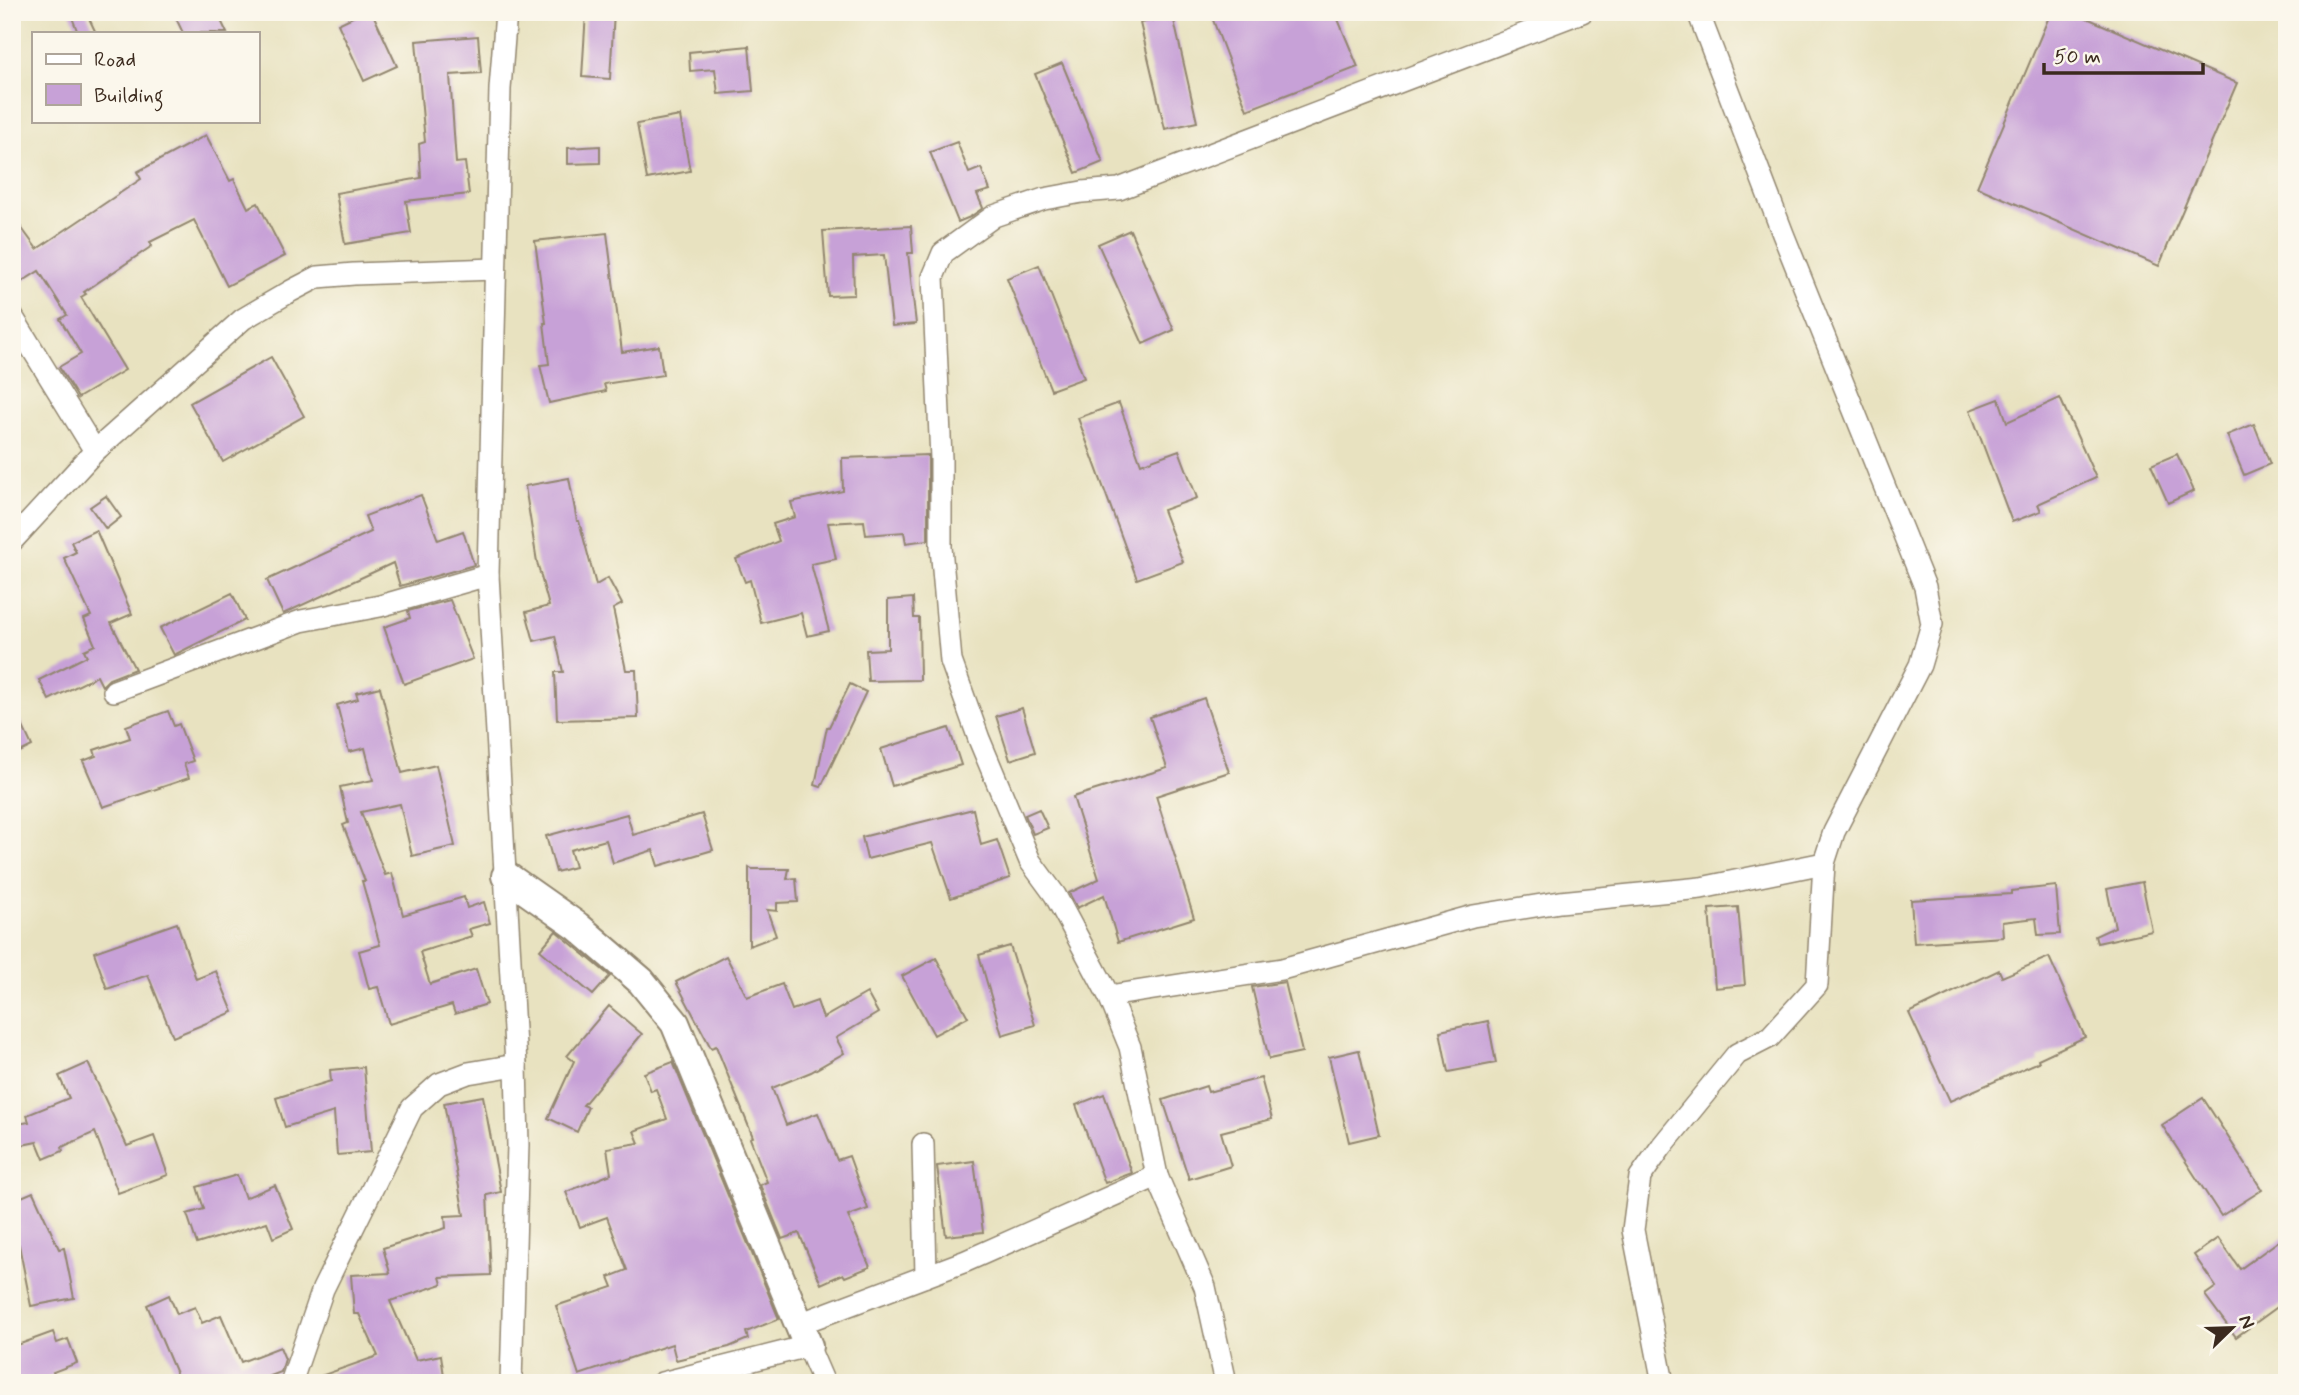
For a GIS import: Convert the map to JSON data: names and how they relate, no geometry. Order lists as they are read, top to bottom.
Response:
{
  "legend": ["Road", "Building"],
  "scale_bar": "50 m",
  "north": "top right"
}
